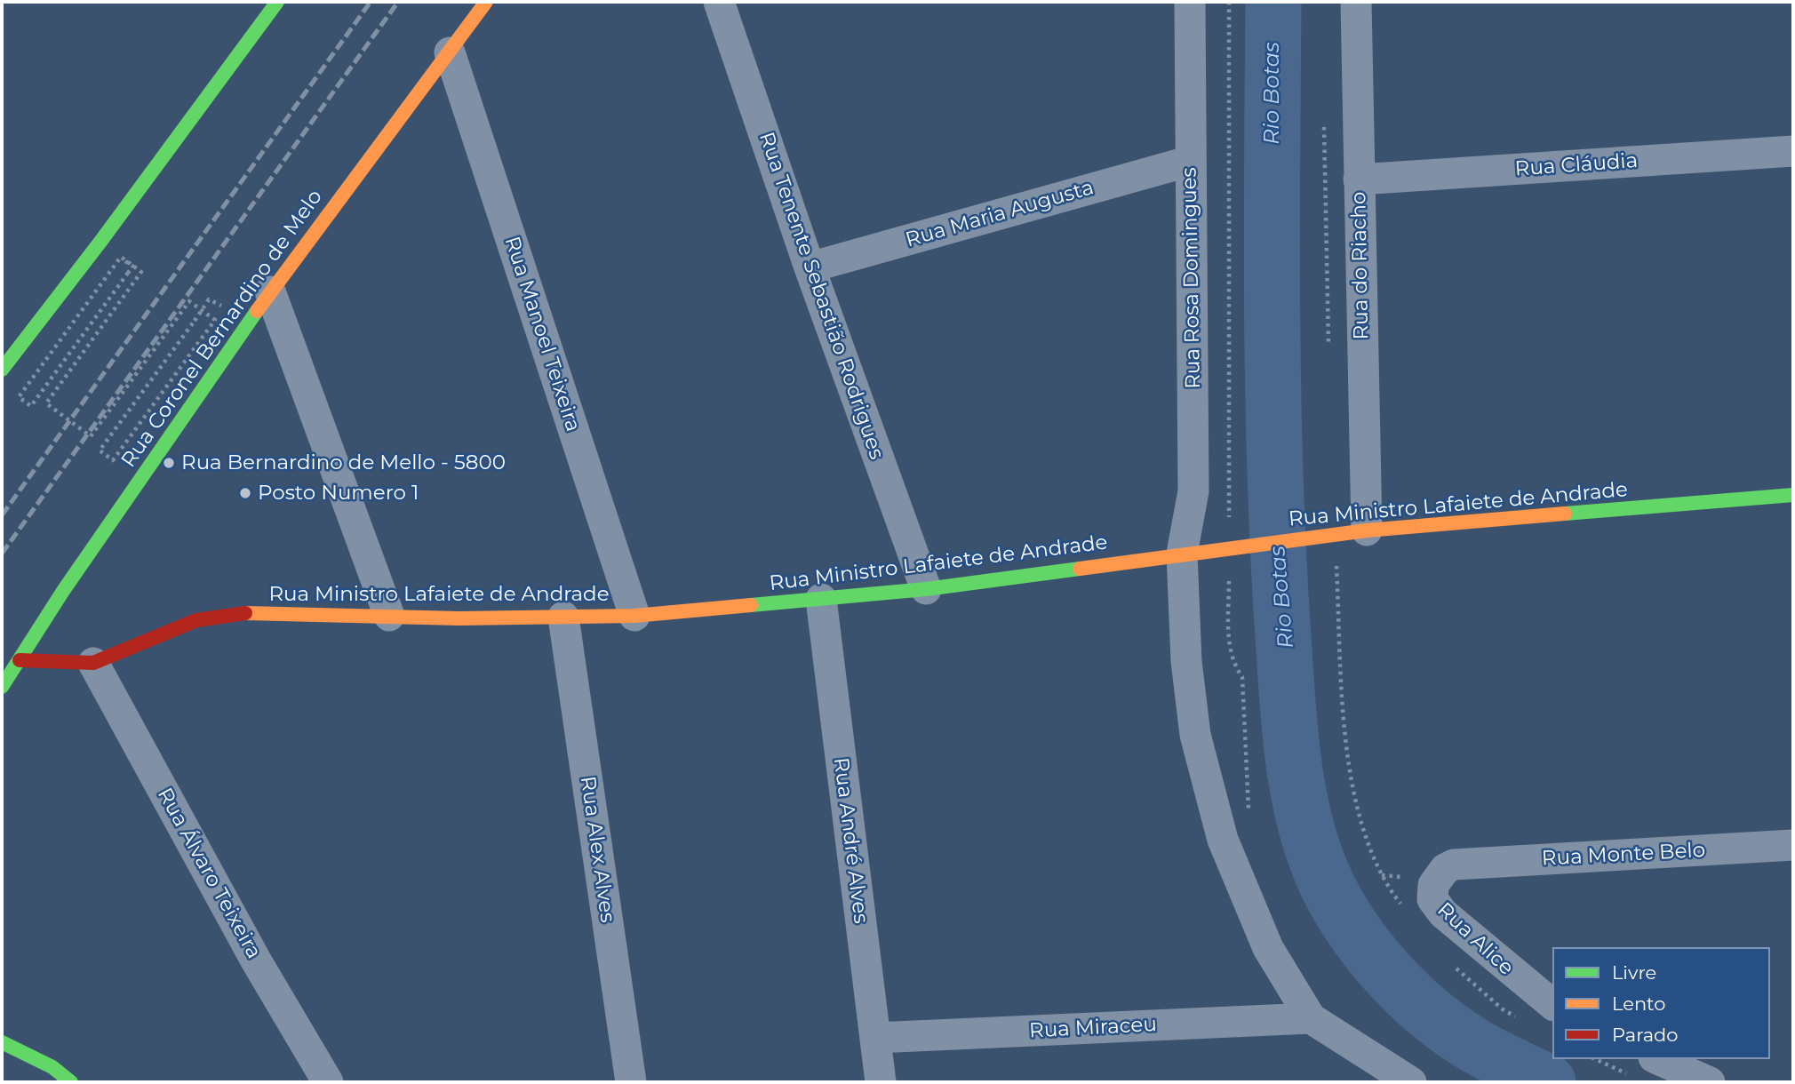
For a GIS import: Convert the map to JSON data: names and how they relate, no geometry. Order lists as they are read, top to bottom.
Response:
{
  "streets": {
    "street": [
      "Rua Cláudia",
      "Rua Maria Augusta",
      "Rua do Riacho",
      "Rua Rosa Domingues",
      "Rua Tenente Sebastião Rodrigues",
      "Rua Coronel Bernardino de Melo",
      "Rua Manoel Teixeira",
      "Rua Ministro Lafaiete de Andrade",
      "Rua André Alves",
      "Rua Alex Alves",
      "Rua Monte Belo",
      "Rua Álvaro Teixeira",
      "Rua Alice",
      "Rua Miraceu"
    ]
  },
  "crossings": [
    ["Rua Cláudia", "Rua do Riacho"],
    ["Rua Maria Augusta", "Rua Rosa Domingues"],
    ["Rua Maria Augusta", "Rua Tenente Sebastião Rodrigues"],
    ["Rua do Riacho", "Rua Ministro Lafaiete de Andrade"],
    ["Rua Rosa Domingues", "Rua Ministro Lafaiete de Andrade"],
    ["Rua Rosa Domingues", "Rua Miraceu"],
    ["Rua Tenente Sebastião Rodrigues", "Rua Ministro Lafaiete de Andrade"],
    ["Rua Coronel Bernardino de Melo", "Rua Manoel Teixeira"],
    ["Rua Coronel Bernardino de Melo", "Rua Ministro Lafaiete de Andrade"],
    ["Rua Manoel Teixeira", "Rua Ministro Lafaiete de Andrade"],
    ["Rua Ministro Lafaiete de Andrade", "Rua André Alves"],
    ["Rua Ministro Lafaiete de Andrade", "Rua Alex Alves"],
    ["Rua Ministro Lafaiete de Andrade", "Rua Álvaro Teixeira"],
    ["Rua André Alves", "Rua Miraceu"],
    ["Rua Monte Belo", "Rua Alice"]
  ],
  "water": ["Rio Botas"],
  "places": ["Rua Bernardino de Mello - 5800", "Posto Numero 1"],
  "legend": ["Livre", "Lento", "Parado"]
}
